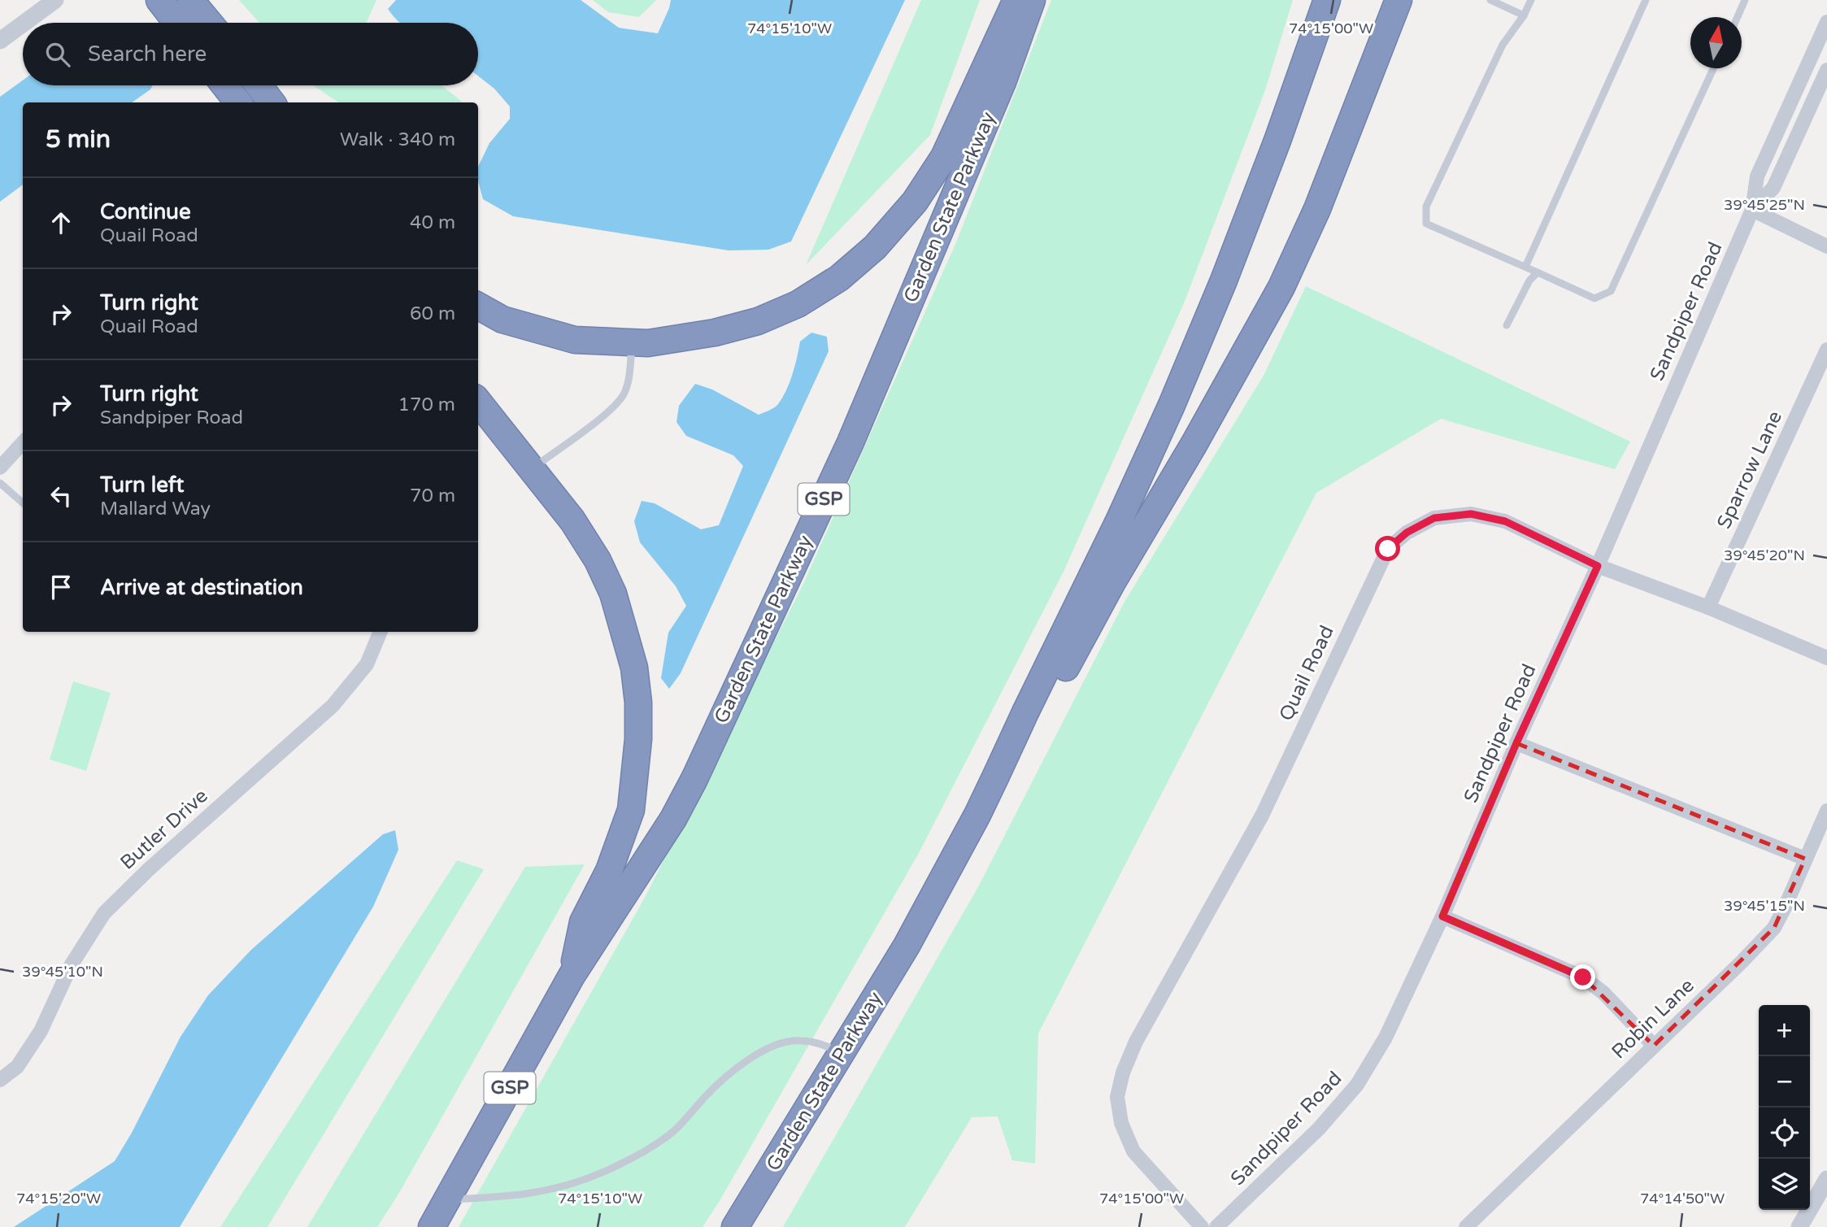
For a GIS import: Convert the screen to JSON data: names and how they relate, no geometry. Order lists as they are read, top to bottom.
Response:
{
  "streets": {
    "highway": ["Garden State Parkway", "GSP"],
    "street": [
      "Sandpiper Road",
      "Sparrow Lane",
      "Quail Road",
      "Butler Drive",
      "Robin Lane"
    ]
  },
  "crossings": [
    ["Sandpiper Road", "Quail Road"],
    ["Sparrow Lane", "Quail Road"]
  ],
  "north": "top",
  "page": {
    "search": "Search here",
    "heading": ["5 min", "Walk · 340 m"],
    "list": [
      ["Continue", "Quail Road", "40 m"],
      ["Turn right", "Quail Road", "60 m"],
      ["Turn right", "Sandpiper Road", "170 m"],
      ["Turn left", "Mallard Way", "70 m"],
      "Arrive at destination"
    ],
    "map_buttons": ["+", "−"]
  },
  "coordinates": [
    "74°15'10\"W",
    "74°15'00\"W",
    "39°45'25\"N",
    "39°45'20\"N",
    "39°45'15\"N",
    "39°45'10\"N",
    "74°15'20\"W",
    "74°14'50\"W"
  ]
}
